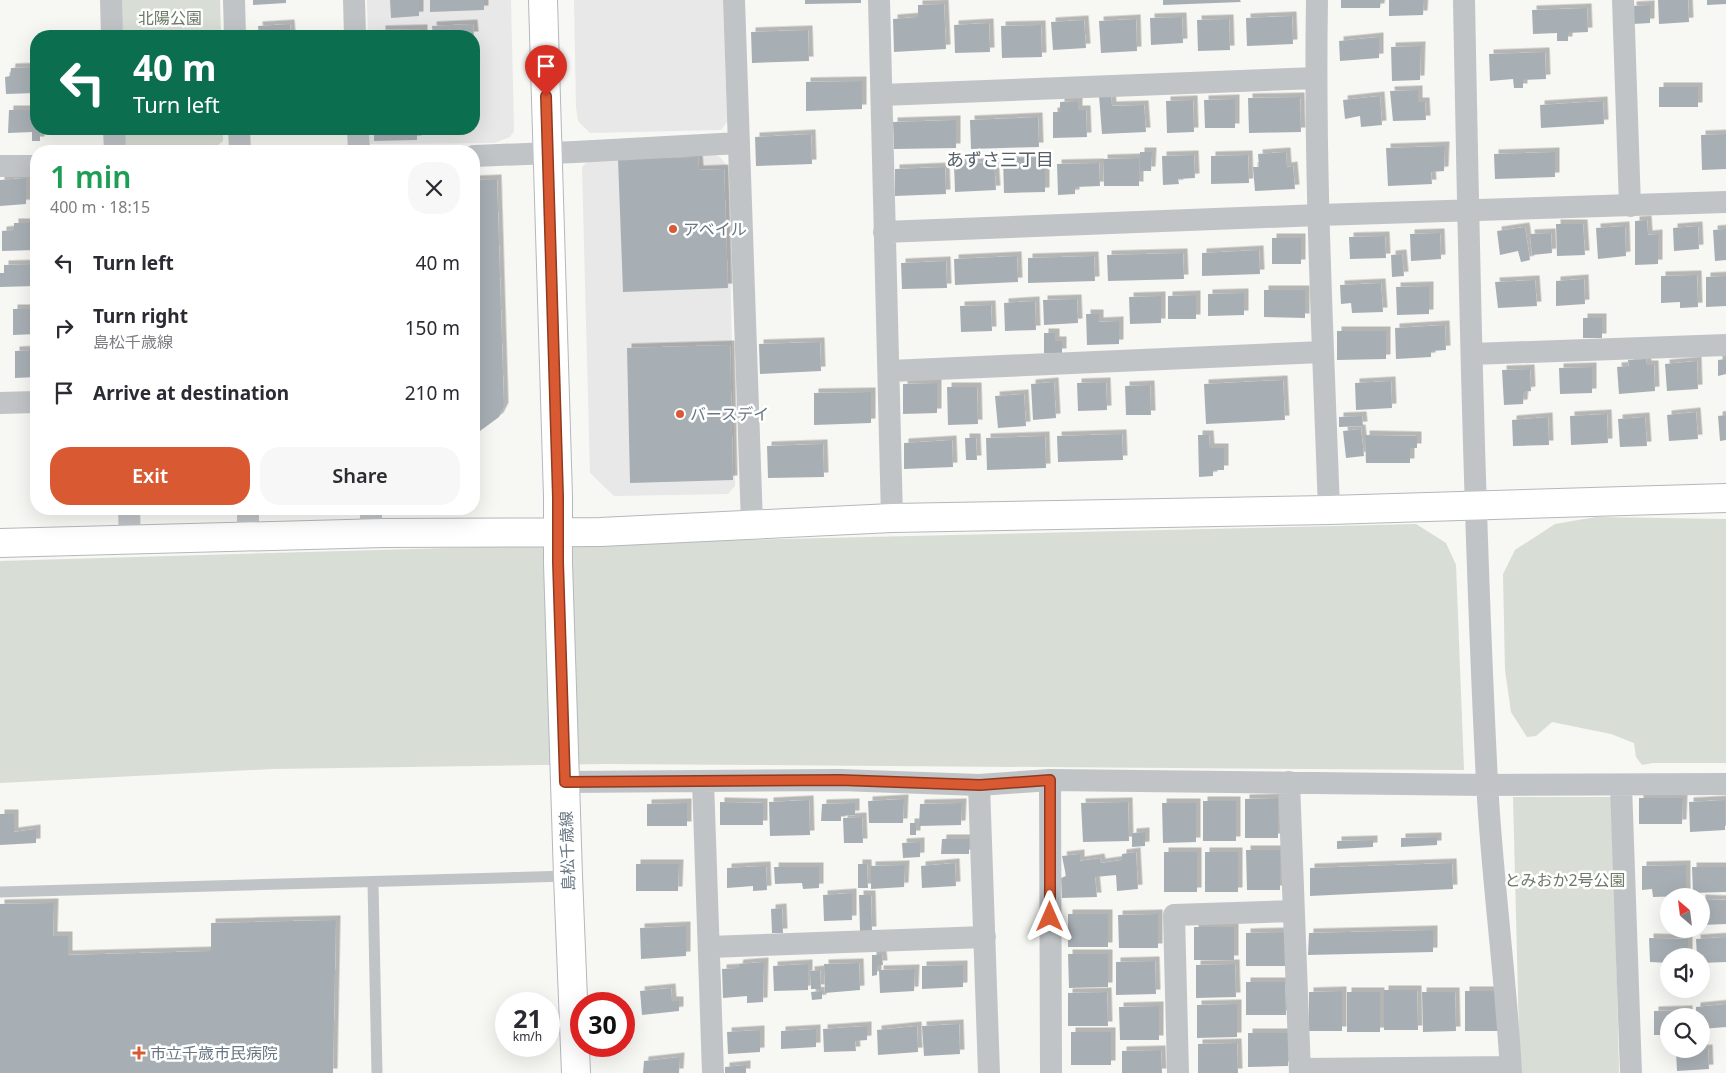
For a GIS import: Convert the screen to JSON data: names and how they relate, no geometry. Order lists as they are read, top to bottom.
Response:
{
  "streets": {
    "street": ["島松千歳線"]
  },
  "districts": ["あずさ三丁目"],
  "parks": ["北陽公園", "とみおか2号公園"],
  "places": {
    "other": ["アベイル", "バースデイ"],
    "health": ["市立千歳市民病院"]
  },
  "north": "top left",
  "page": {
    "turn": ["40 m", "Turn left"],
    "heading": ["1 min", "400 m · 18:15"],
    "list": [
      {
        "name": "Turn left",
        "value": "40 m"
      },
      {
        "name": "Turn right",
        "note": "島松千歳線",
        "value": "150 m"
      },
      {
        "name": "Arrive at destination",
        "value": "210 m"
      }
    ],
    "buttons": ["Exit", "Share"],
    "speed": "21 km/h",
    "limit": "30"
  }
}
